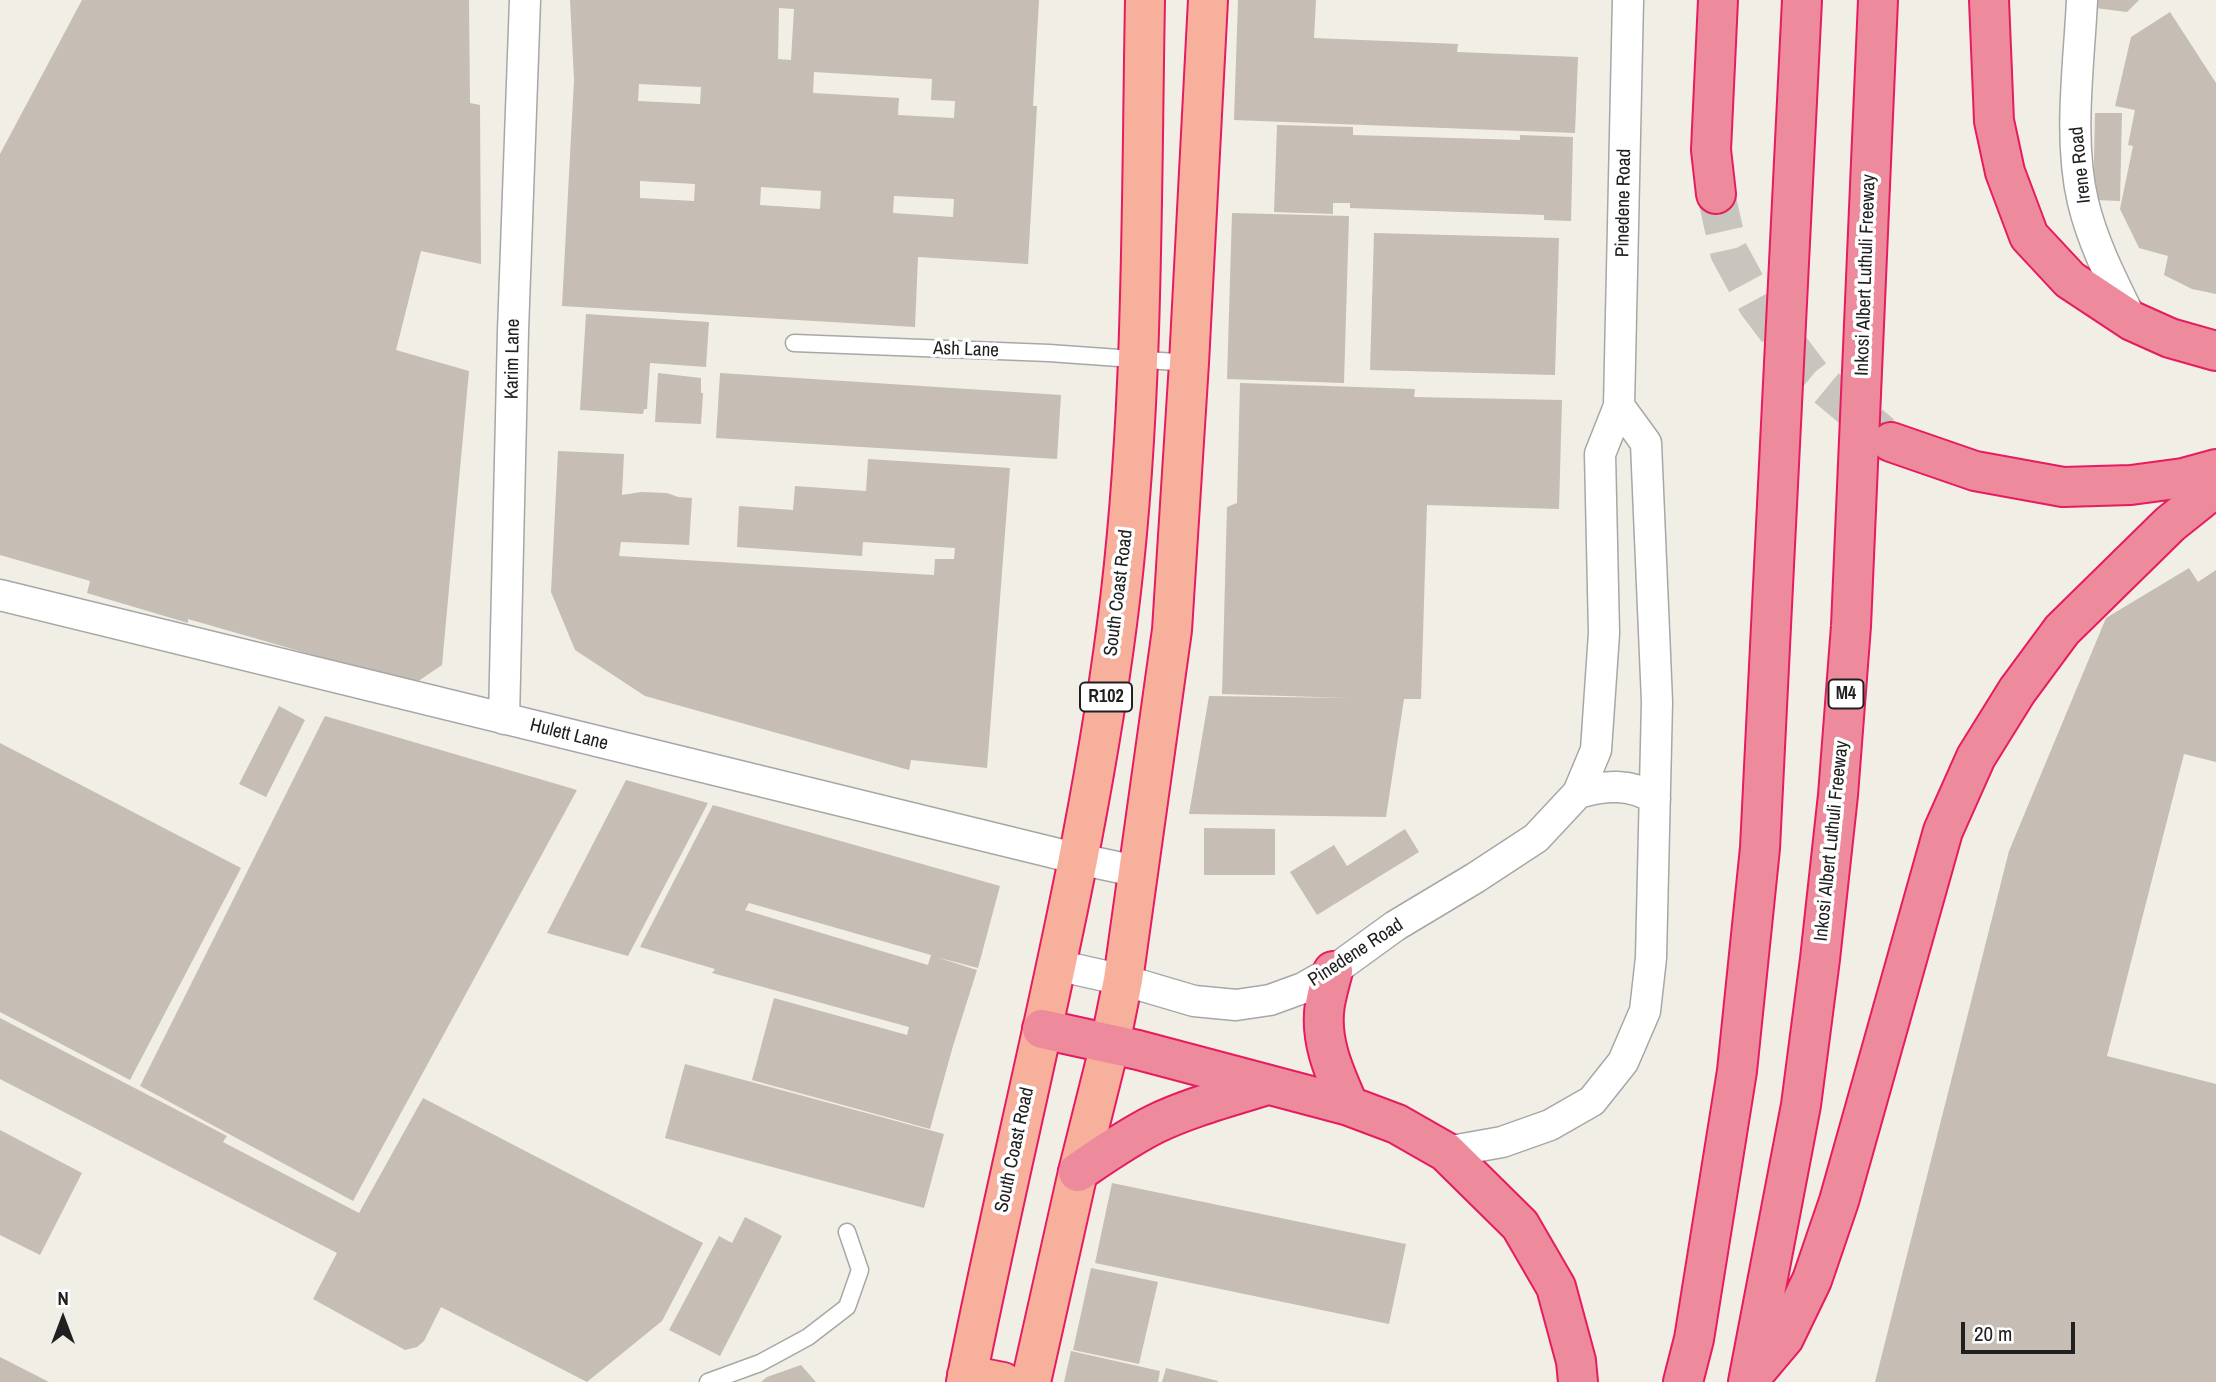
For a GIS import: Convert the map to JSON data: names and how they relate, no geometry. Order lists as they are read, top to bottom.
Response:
{
  "streets": {
    "highway": [
      "Inkosi Albert Luthuli Freeway",
      "South Coast Road",
      "M4",
      "R102"
    ],
    "street": [
      "Irene Road",
      "Pinedene Road",
      "Karim Lane",
      "Hulett Lane"
    ],
    "lane": ["Ash Lane"]
  },
  "crossings": [
    ["Pinedene Road", "South Coast Road"],
    ["Pinedene Road", "R102"],
    ["Ash Lane", "South Coast Road"],
    ["Ash Lane", "R102"],
    ["Karim Lane", "Hulett Lane"],
    ["South Coast Road", "Hulett Lane"],
    ["R102", "Hulett Lane"]
  ],
  "scale_bar": "20 m",
  "north": "top"
}
